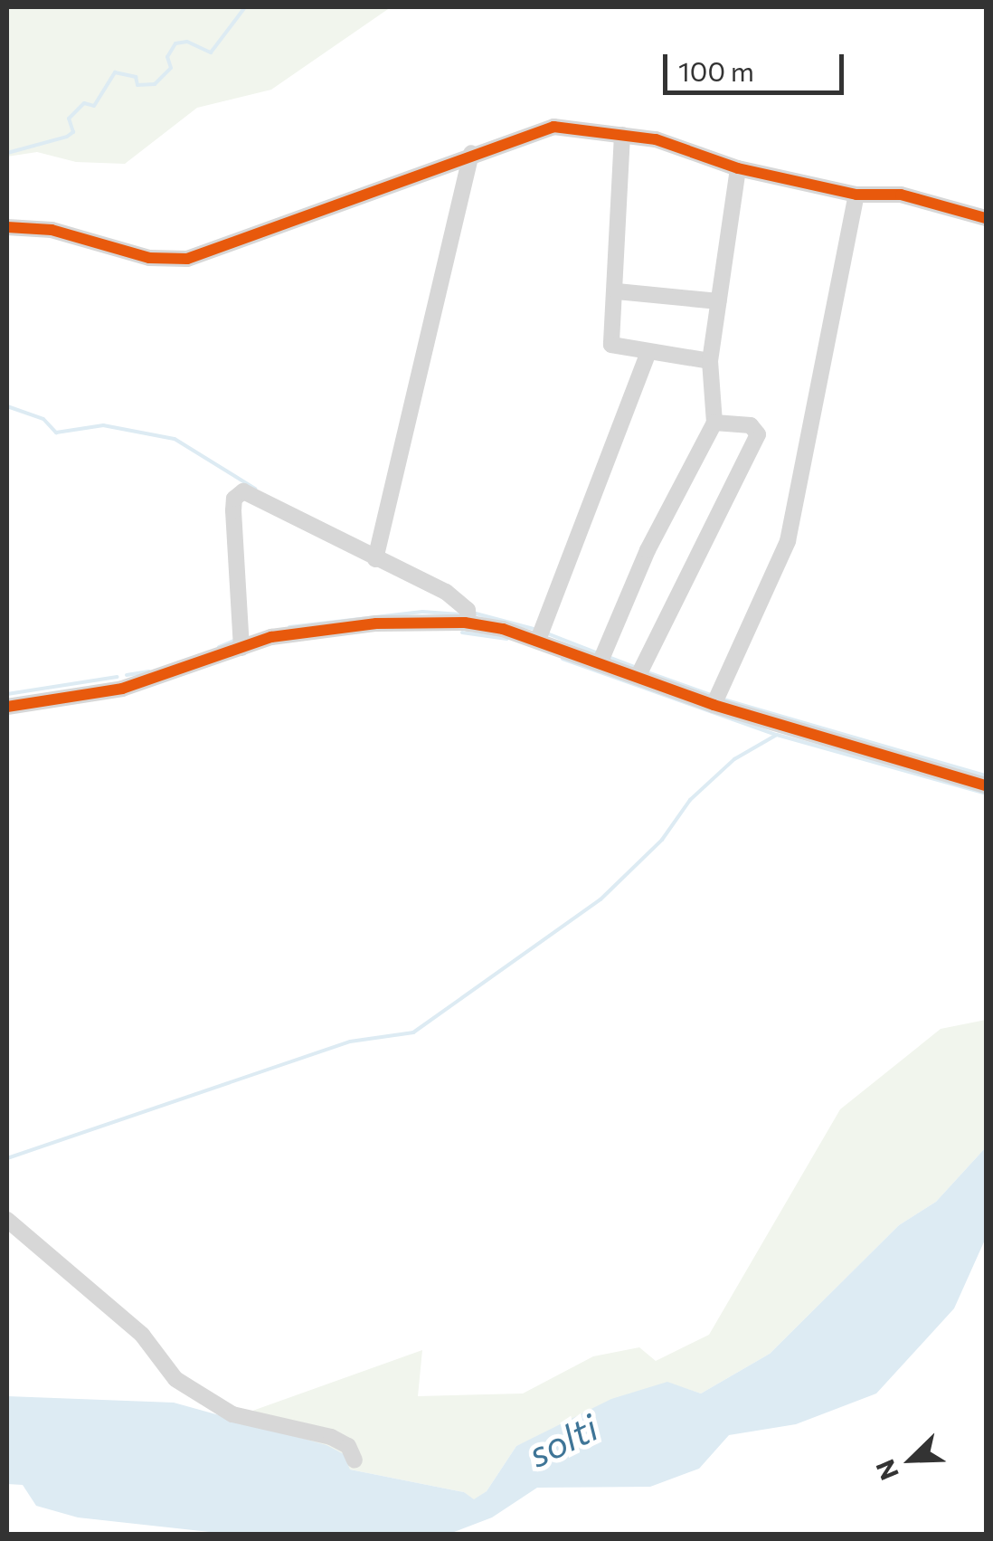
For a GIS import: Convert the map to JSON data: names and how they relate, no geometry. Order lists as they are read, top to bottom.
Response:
{
  "water": ["solti"],
  "scale_bar": "100 m",
  "north": "bottom left"
}
